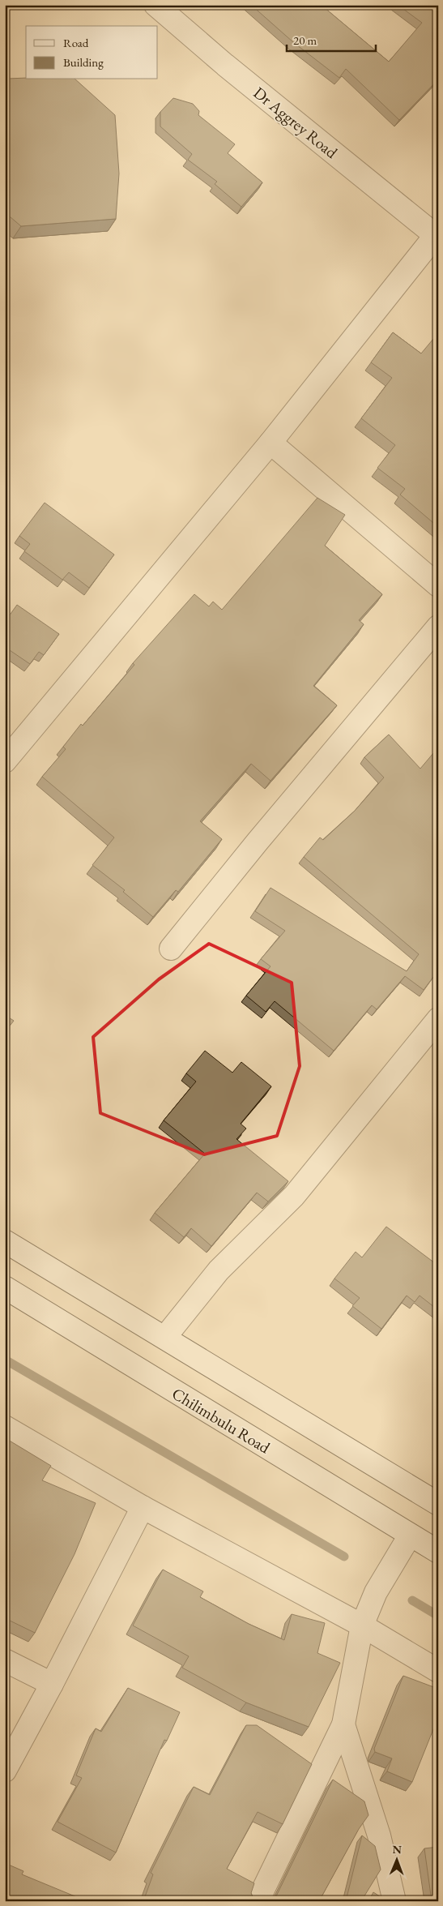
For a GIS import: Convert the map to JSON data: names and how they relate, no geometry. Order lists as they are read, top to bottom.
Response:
{
  "streets": {
    "street": ["Dr Aggrey Road", "Chilimbulu Road"]
  },
  "legend": ["Road", "Building"],
  "scale_bar": "20 m",
  "north": "top"
}
